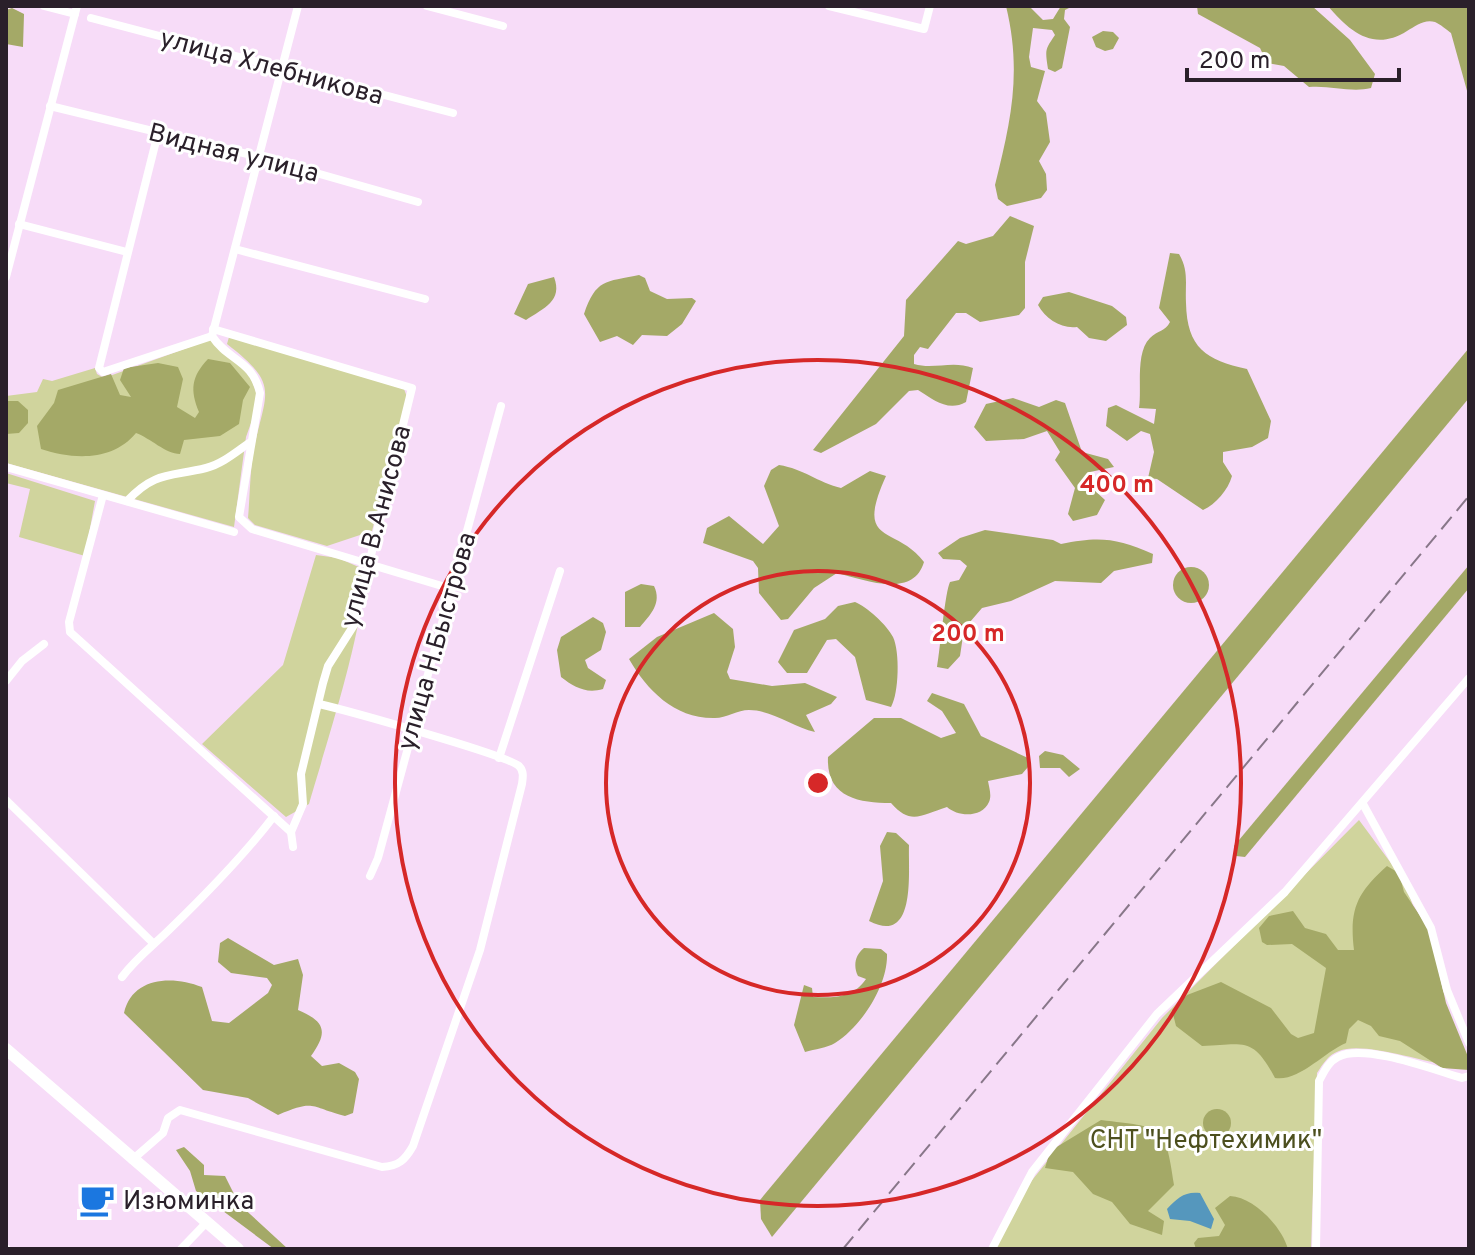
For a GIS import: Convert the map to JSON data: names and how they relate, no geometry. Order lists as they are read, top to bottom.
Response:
{
  "streets": {
    "street": [
      "улица Хлебникова",
      "Видная улица",
      "улица В.Анисова",
      "улица Н.Быстрова"
    ]
  },
  "parks": ["СНТ \"Нефтехимик\""],
  "places": {
    "cafe": ["Изюминка"]
  },
  "scale_bar": "200 m",
  "rings": ["400 m", "200 m"]
}
